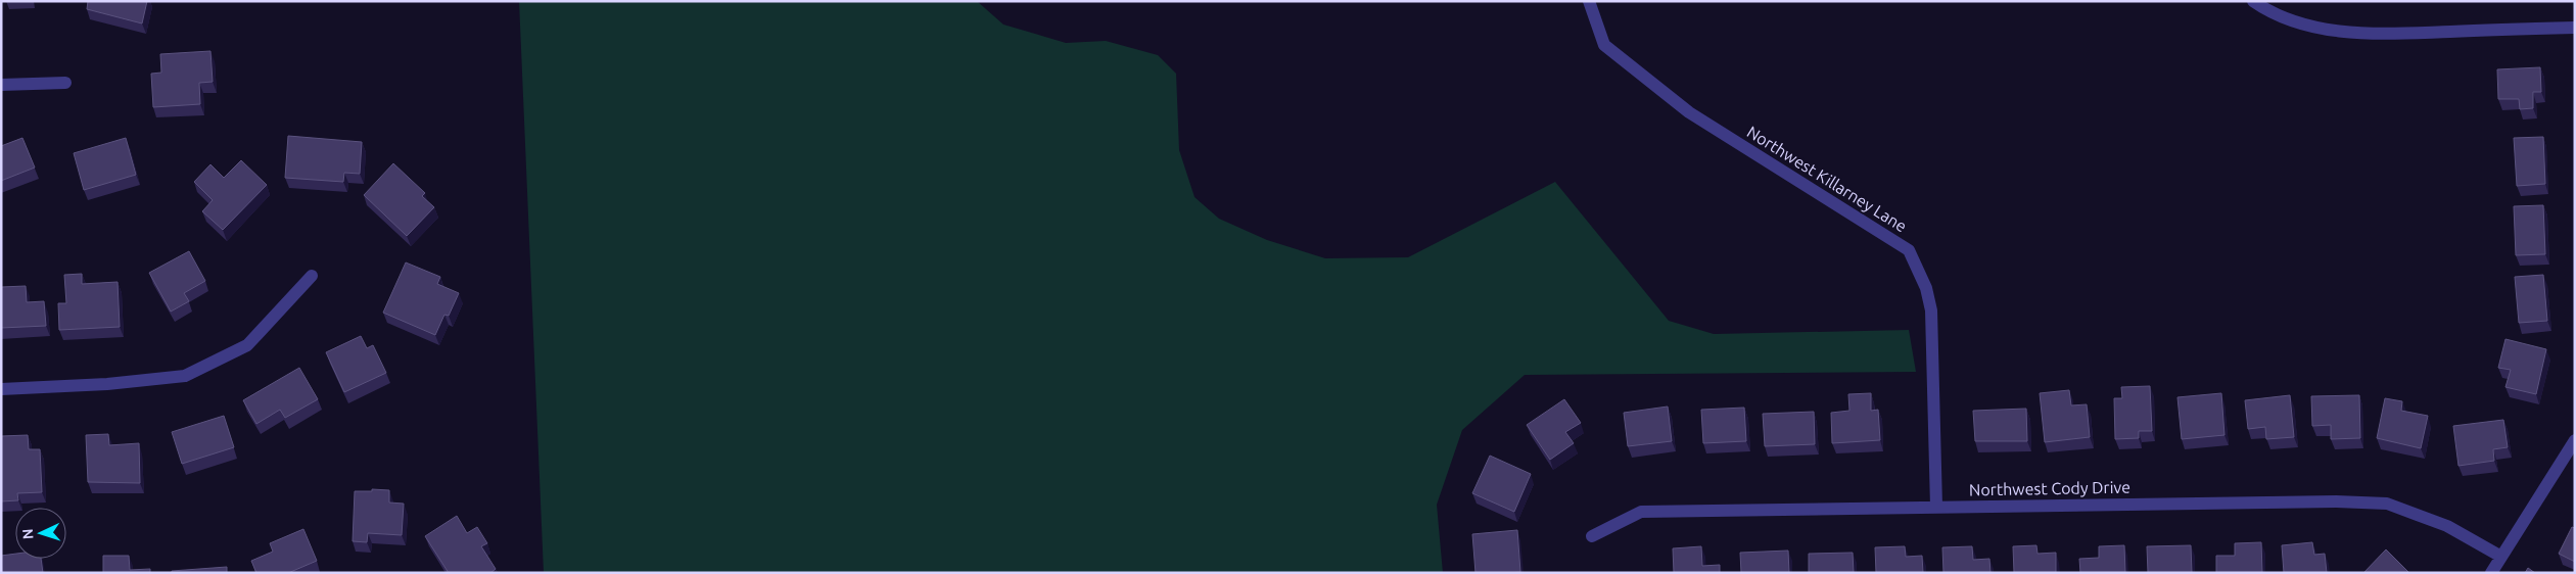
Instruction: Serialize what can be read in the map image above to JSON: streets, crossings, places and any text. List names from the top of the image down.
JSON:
{
  "streets": {
    "street": ["Northwest Killarney Lane", "Northwest Cody Drive"]
  },
  "crossings": [
    ["Northwest Killarney Lane", "Northwest Cody Drive"]
  ],
  "north": "left"
}
